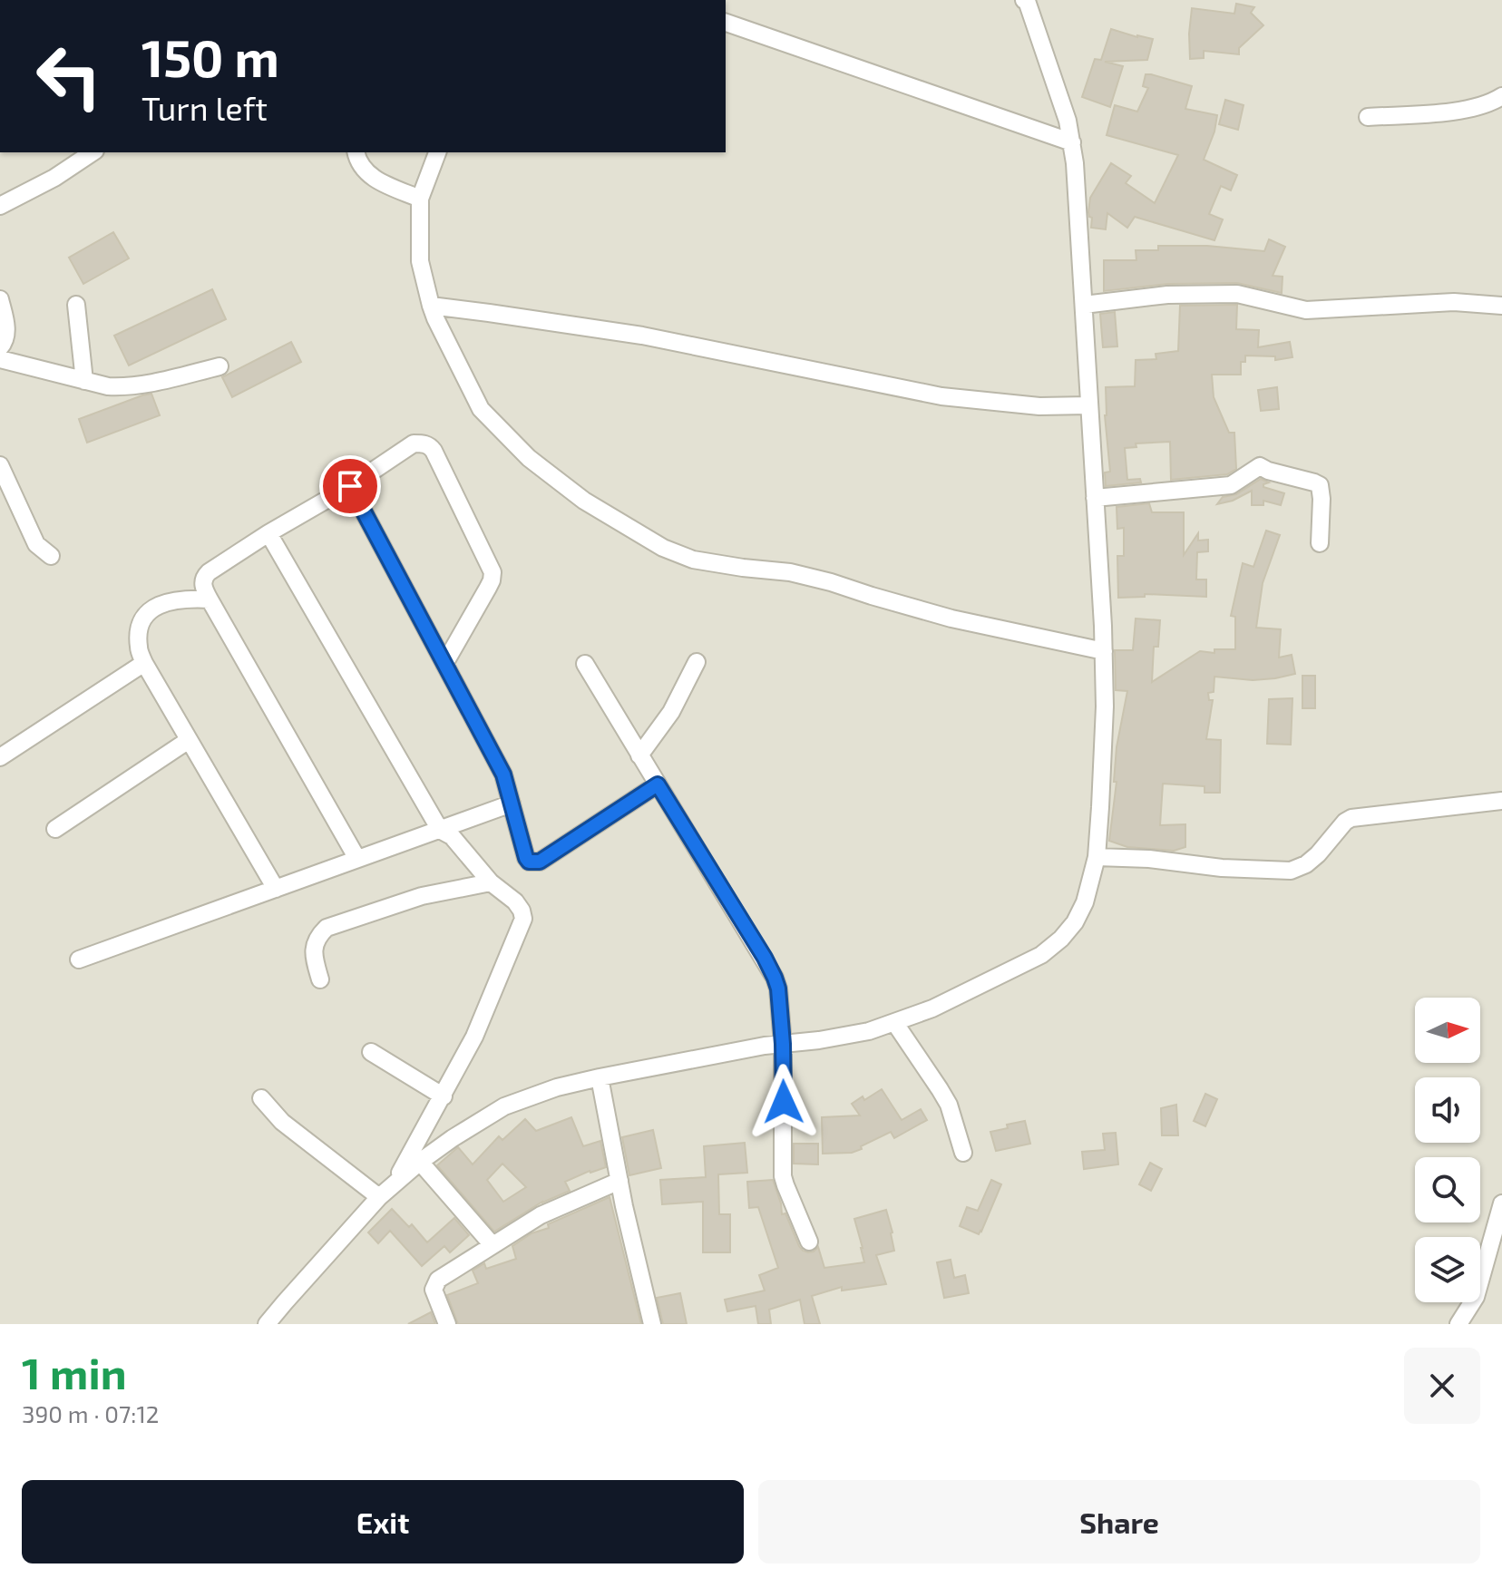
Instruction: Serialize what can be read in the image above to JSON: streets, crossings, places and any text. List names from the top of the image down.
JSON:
{
  "north": "right",
  "page": {
    "turn": ["150 m", "Turn left"],
    "heading": ["1 min", "390 m · 07:12"],
    "buttons": ["Exit", "Share"]
  }
}
